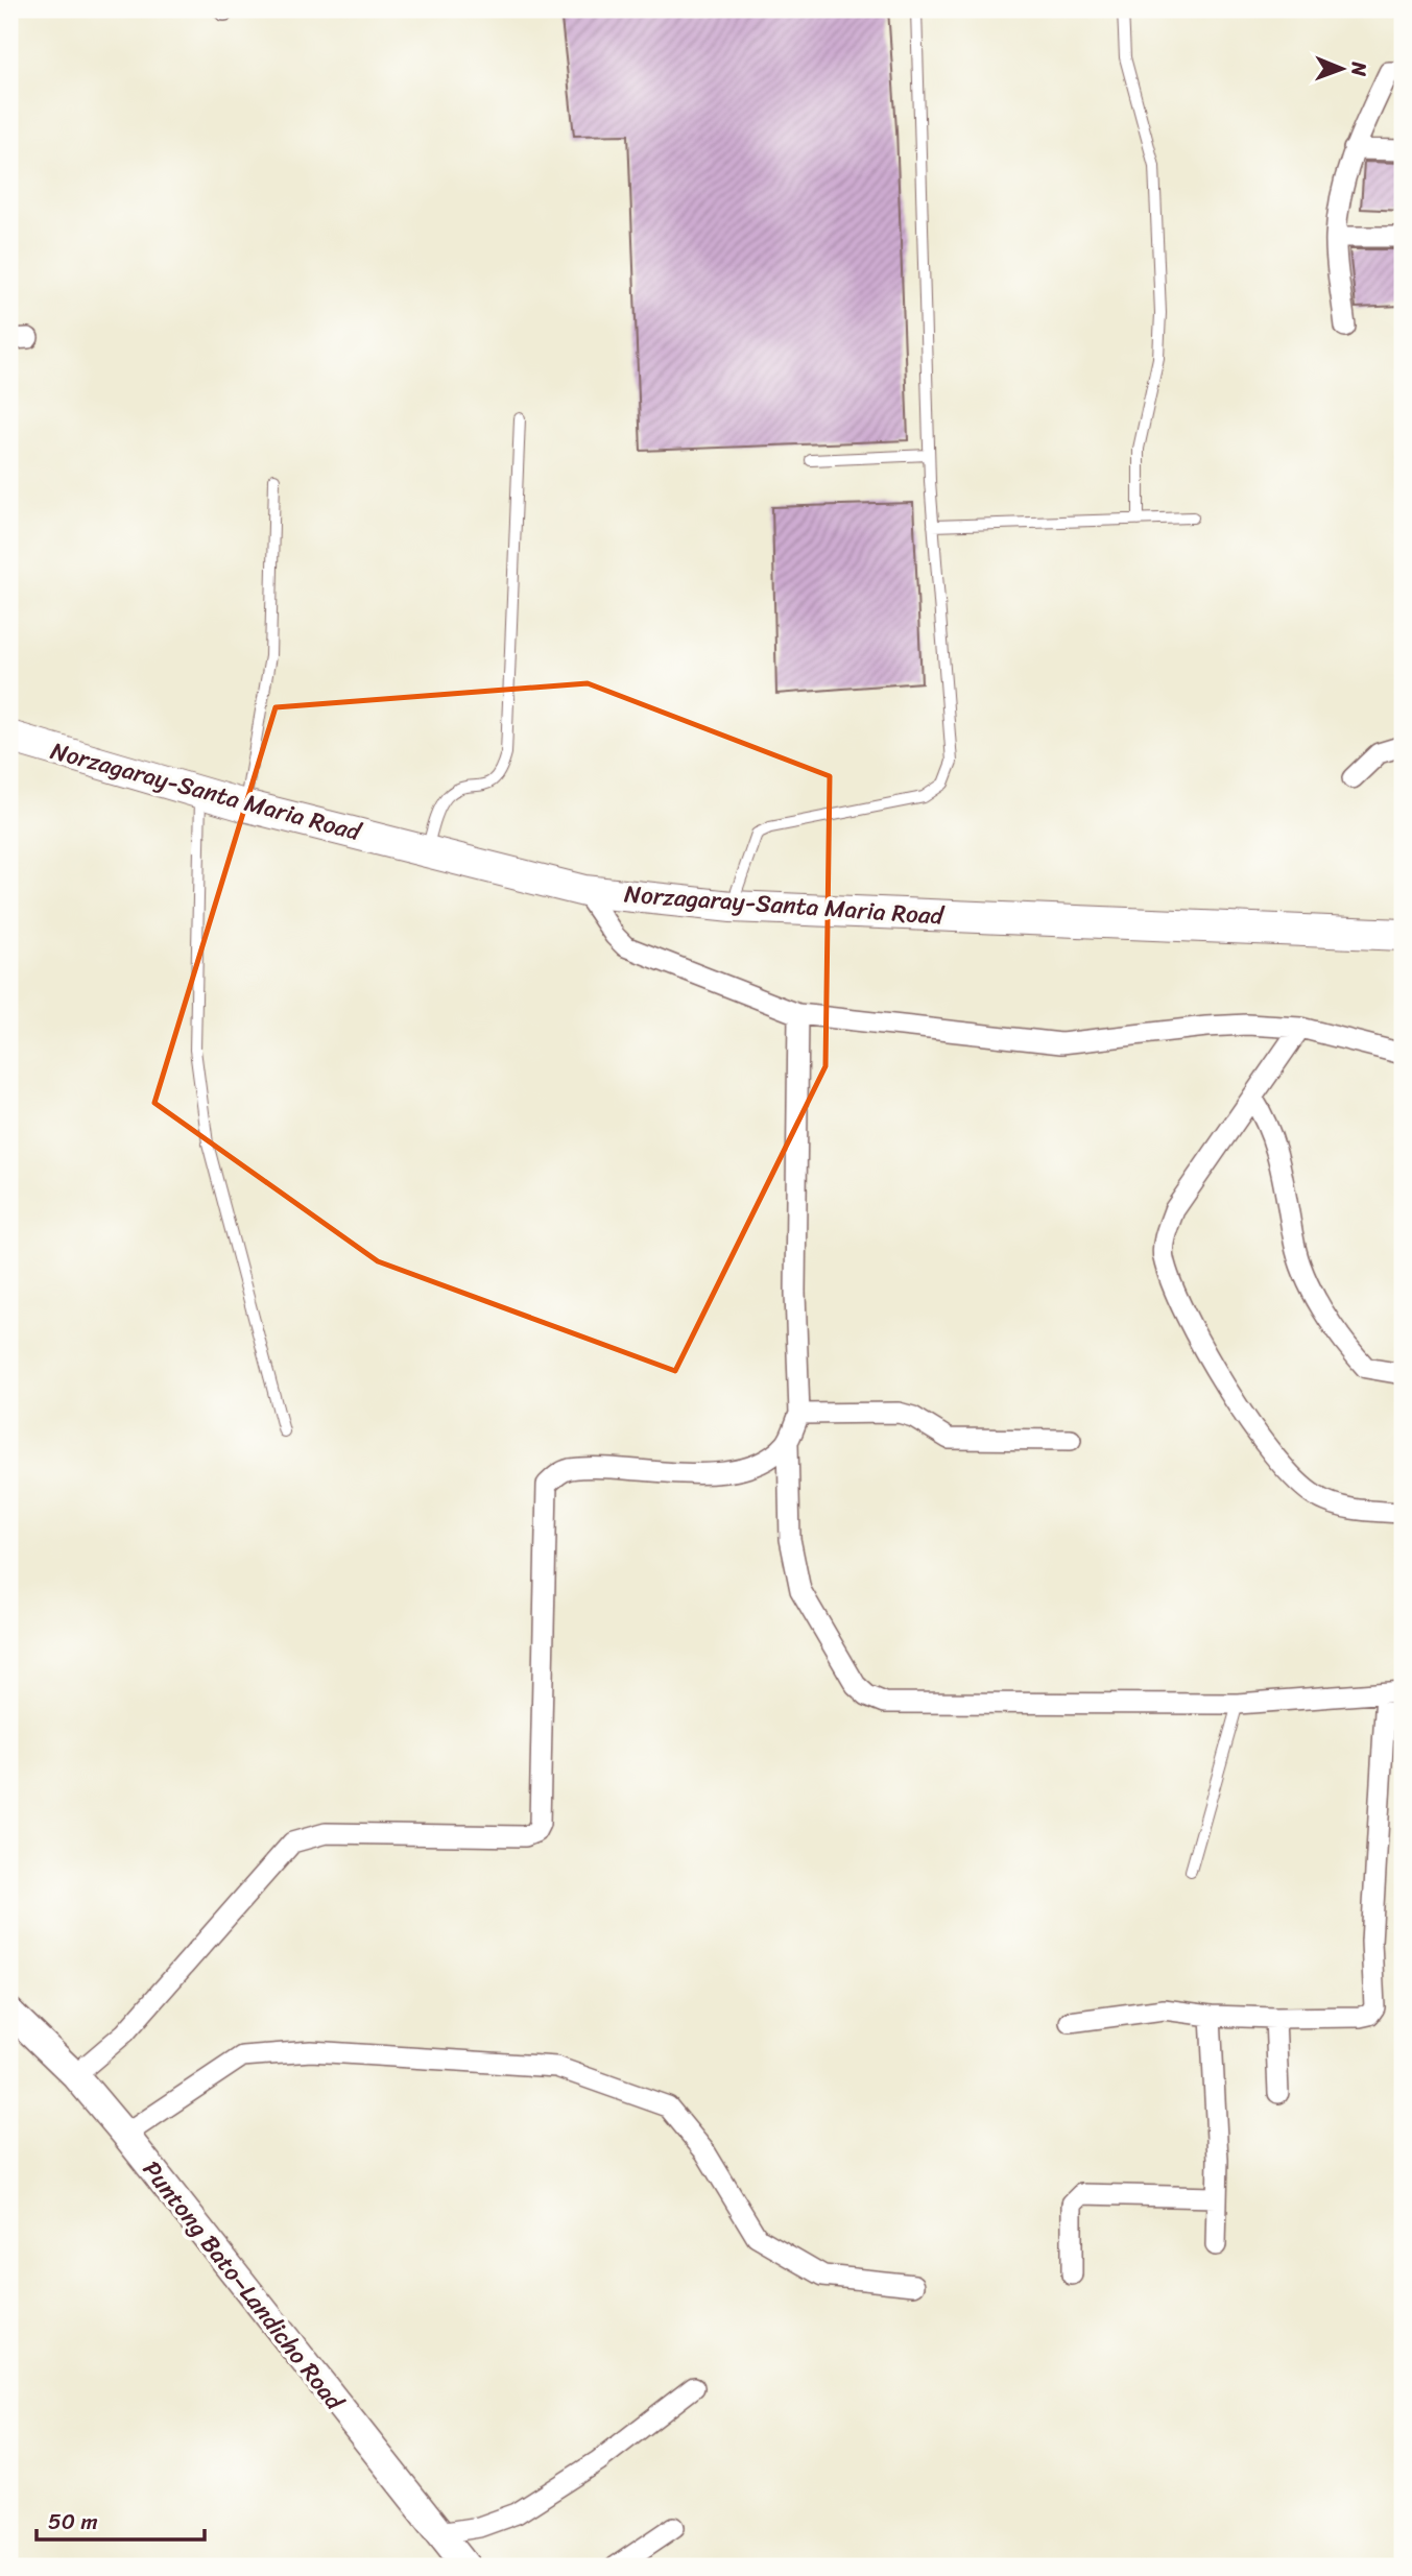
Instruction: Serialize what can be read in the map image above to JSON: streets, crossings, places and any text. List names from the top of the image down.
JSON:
{
  "streets": {
    "main road": ["Norzagaray-Santa Maria Road", "Puntong Bato–Landicho Road"]
  },
  "scale_bar": "50 m",
  "north": "right"
}
